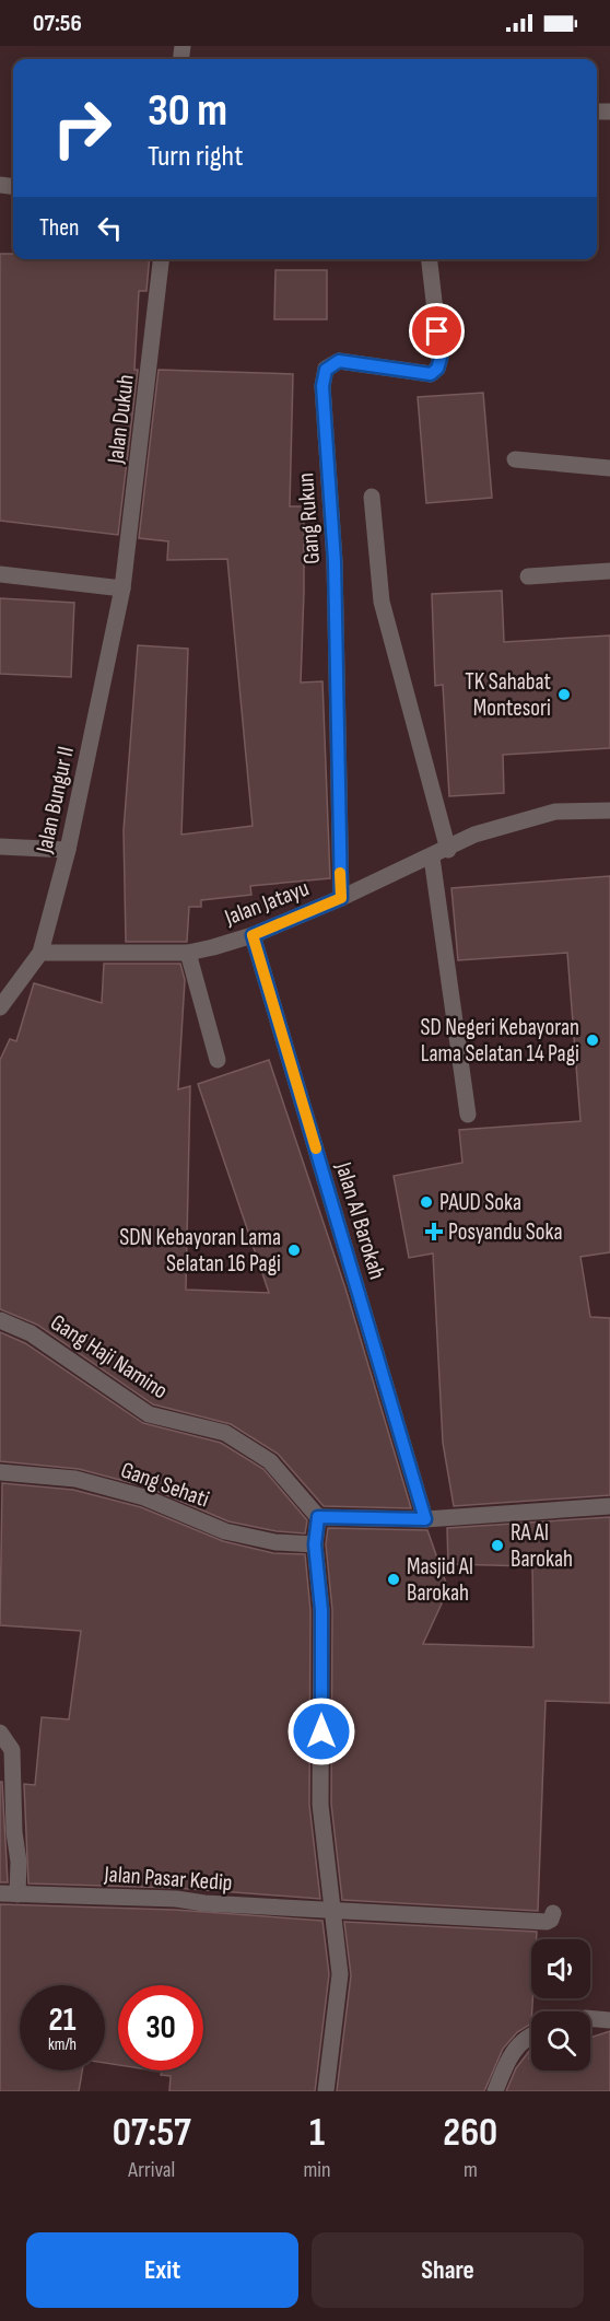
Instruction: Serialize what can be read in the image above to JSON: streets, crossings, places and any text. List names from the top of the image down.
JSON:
{
  "streets": {
    "street": [
      "Jalan Dukuh",
      "Gang Rukun",
      "Jalan Bungur II",
      "Jalan Jatayu",
      "Jalan Al Barokah",
      "Gang Haji Namino",
      "Gang Sehati",
      "Jalan Pasar Kedip"
    ]
  },
  "crossings": [
    ["Jalan Dukuh", "Jalan Bungur II"],
    ["Gang Rukun", "Jalan Jatayu"],
    ["Jalan Bungur II", "Jalan Jatayu"],
    ["Jalan Jatayu", "Jalan Al Barokah"]
  ],
  "places": {
    "other": [
      "TK Sahabat Montesori",
      "SD Negeri Kebayoran Lama Selatan 14 Pagi",
      "PAUD Soka",
      "SDN Kebayoran Lama Selatan 16 Pagi",
      "RA Al Barokah",
      "Masjid Al Barokah"
    ],
    "health": ["Posyandu Soka"]
  },
  "page": {
    "status": "07:56",
    "turn": ["30 m", "Turn right"],
    "then": "Then",
    "speed": "21 km/h",
    "limit": "30",
    "eta": [
      "07:57",
      "Arrival",
      "1",
      "min",
      "260",
      "m"
    ],
    "buttons": ["Exit", "Share"]
  }
}
